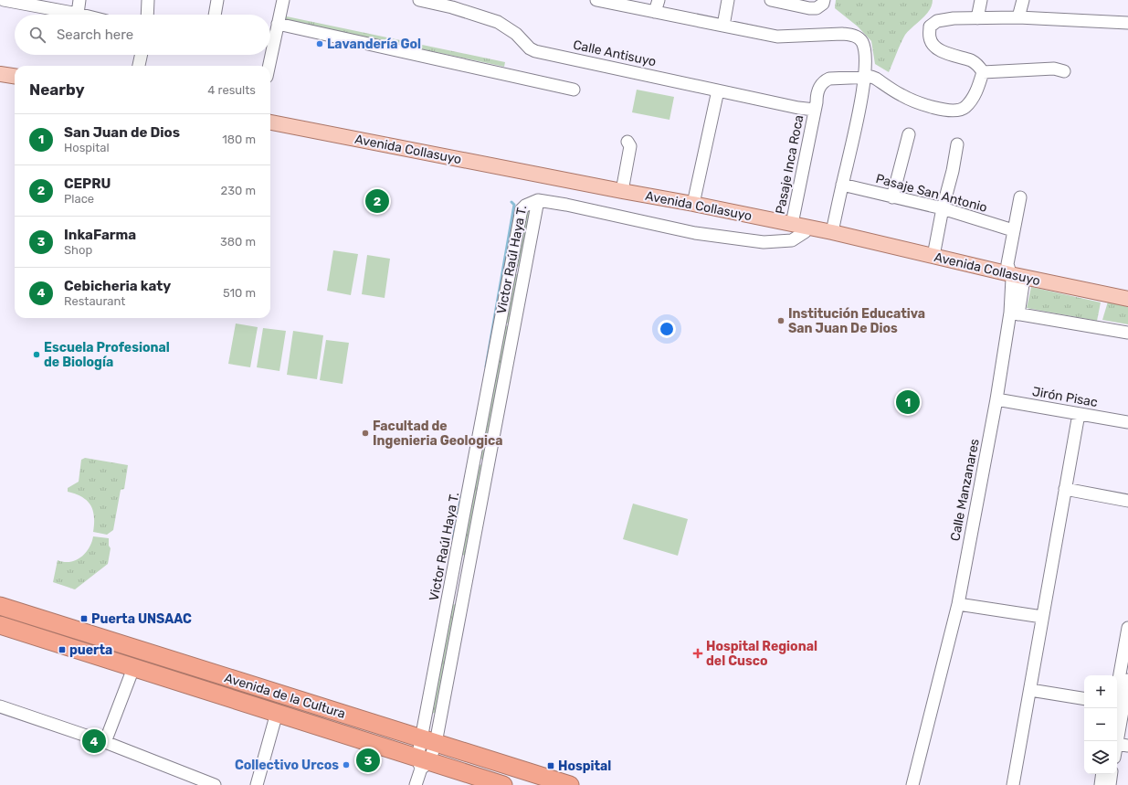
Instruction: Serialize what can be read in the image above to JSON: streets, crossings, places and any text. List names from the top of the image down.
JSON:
{
  "streets": {
    "highway": ["Avenida de la Cultura"],
    "main road": ["Avenida Collasuyo"],
    "street": [
      "Calle Antisuyo",
      "Pasaje Inca Roca",
      "Pasaje San Antonio",
      "Victor Raúl Haya T.",
      "Jirón Pisac",
      "Calle Manzanares"
    ]
  },
  "crossings": [
    ["Calle Antisuyo", "Pasaje Inca Roca"],
    ["Avenida Collasuyo", "Pasaje Inca Roca"],
    ["Avenida Collasuyo", "Calle Manzanares"],
    ["Pasaje San Antonio", "Calle Manzanares"],
    ["Victor Raúl Haya T.", "Avenida de la Cultura"],
    ["Jirón Pisac", "Calle Manzanares"]
  ],
  "places": {
    "other": [
      "Lavandería Gol",
      "Institución Educativa San Juan De Dios",
      "Escuela Profesional de Biología",
      "Facultad de Ingenieria Geologica",
      "Collectivo Urcos"
    ],
    "transit": ["Puerta UNSAAC", "puerta", "Hospital"],
    "health": ["Hospital Regional del Cusco"]
  },
  "page": {
    "search": "Search here",
    "heading": ["Nearby", "4 results"],
    "list": [
      {
        "mark": "1",
        "name": "San Juan de Dios",
        "note": "Hospital",
        "value": "180 m"
      },
      {
        "mark": "2",
        "name": "CEPRU",
        "note": "Place",
        "value": "230 m"
      },
      {
        "mark": "3",
        "name": "InkaFarma",
        "note": "Shop",
        "value": "380 m"
      },
      {
        "mark": "4",
        "name": "Cebicheria katy",
        "note": "Restaurant",
        "value": "510 m"
      }
    ],
    "pins": [
      "2",
      "1",
      "4",
      "3"
    ],
    "map_buttons": ["+", "−"]
  }
}
